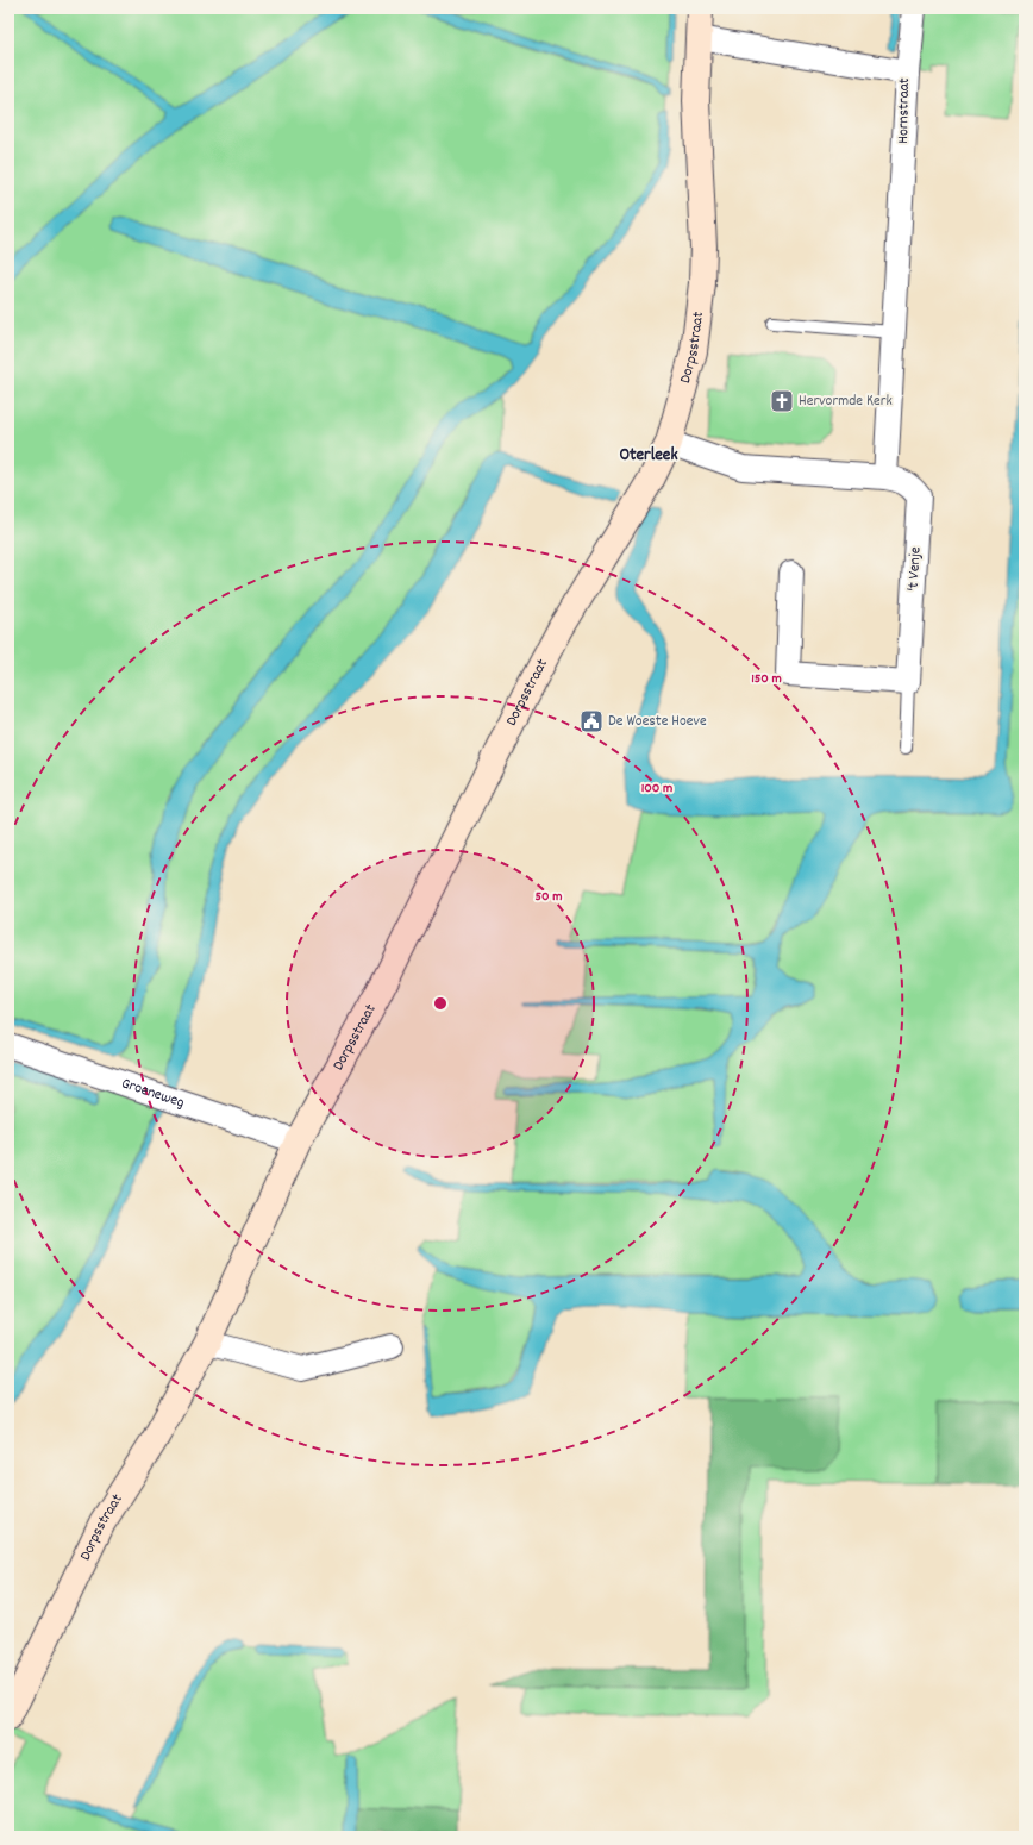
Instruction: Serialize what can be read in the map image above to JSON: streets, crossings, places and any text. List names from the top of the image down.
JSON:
{
  "streets": {
    "street": [
      "Hornstraat",
      "Dorpsstraat",
      "'t Venje",
      "Groeneweg"
    ]
  },
  "crossings": [
    ["Hornstraat", "Dorpsstraat"],
    ["Hornstraat", "'t Venje"],
    ["Dorpsstraat", "'t Venje"],
    ["Dorpsstraat", "Groeneweg"]
  ],
  "districts": ["Oterleek"],
  "places": {
    "church": ["Hervormde Kerk"],
    "public building": ["De Woeste Hoeve"]
  },
  "rings": ["150 m", "100 m", "50 m"]
}
